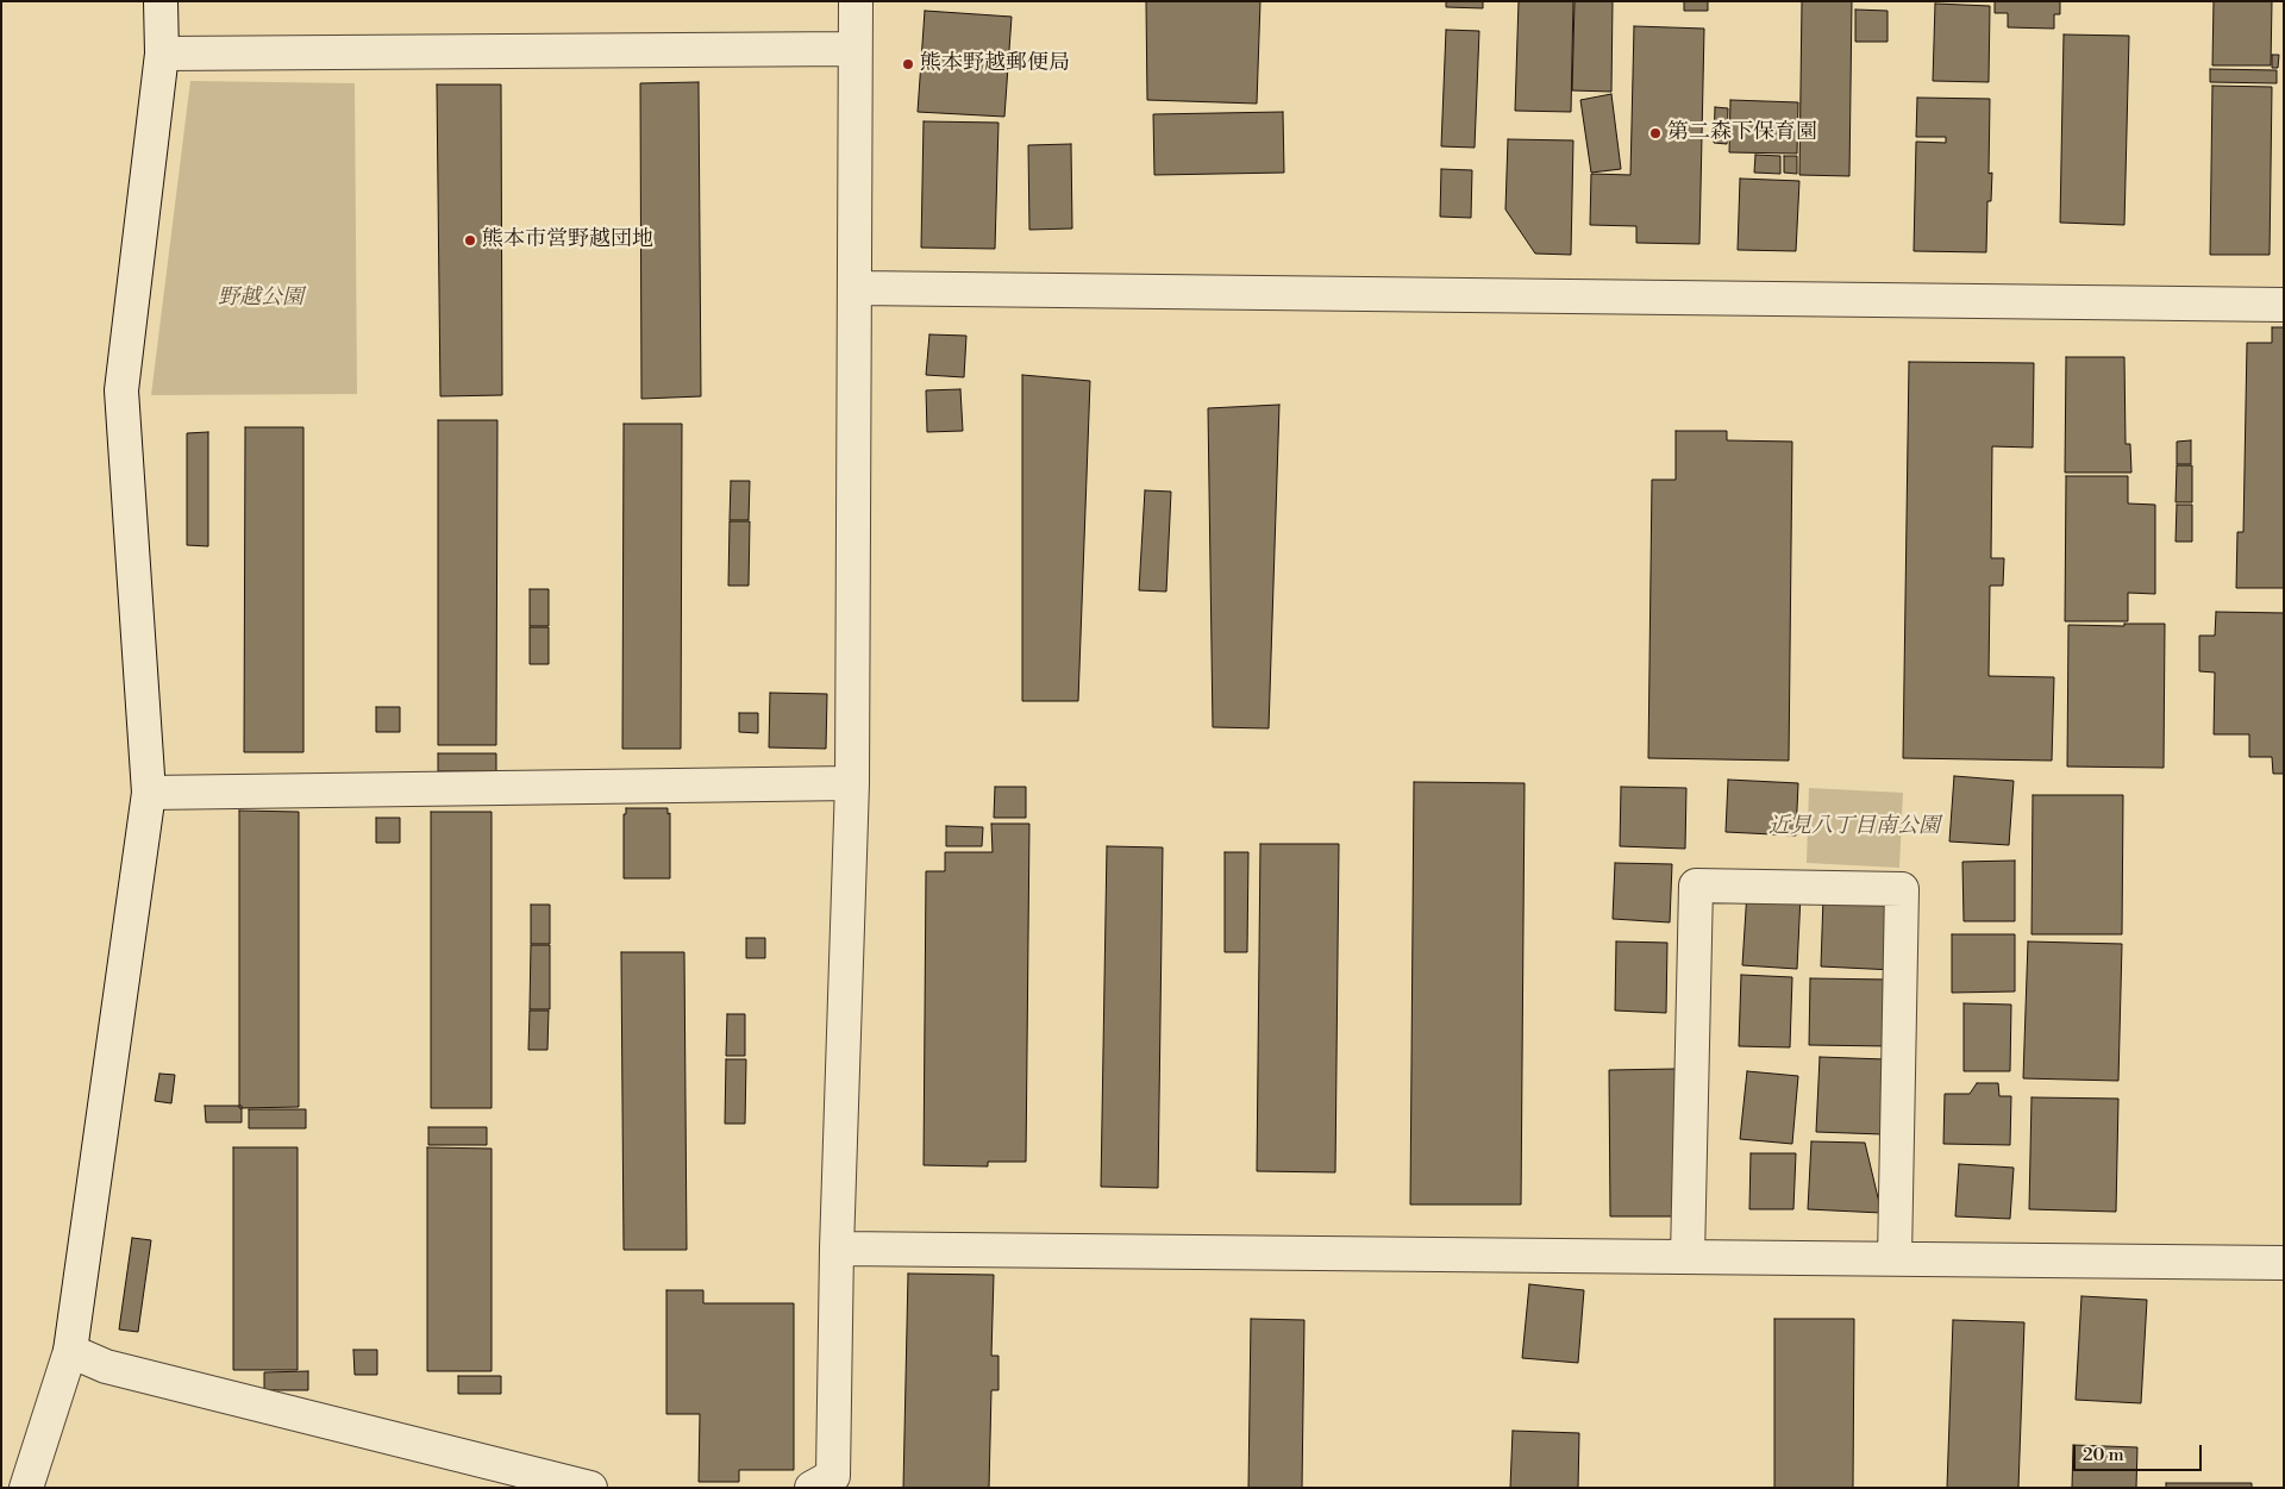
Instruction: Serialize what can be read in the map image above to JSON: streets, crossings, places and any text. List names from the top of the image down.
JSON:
{
  "parks": ["野越公園", "近見八丁目南公園"],
  "places": ["熊本野越郵便局", "第二森下保育園", "熊本市営野越団地"],
  "scale_bar": "20 m"
}
